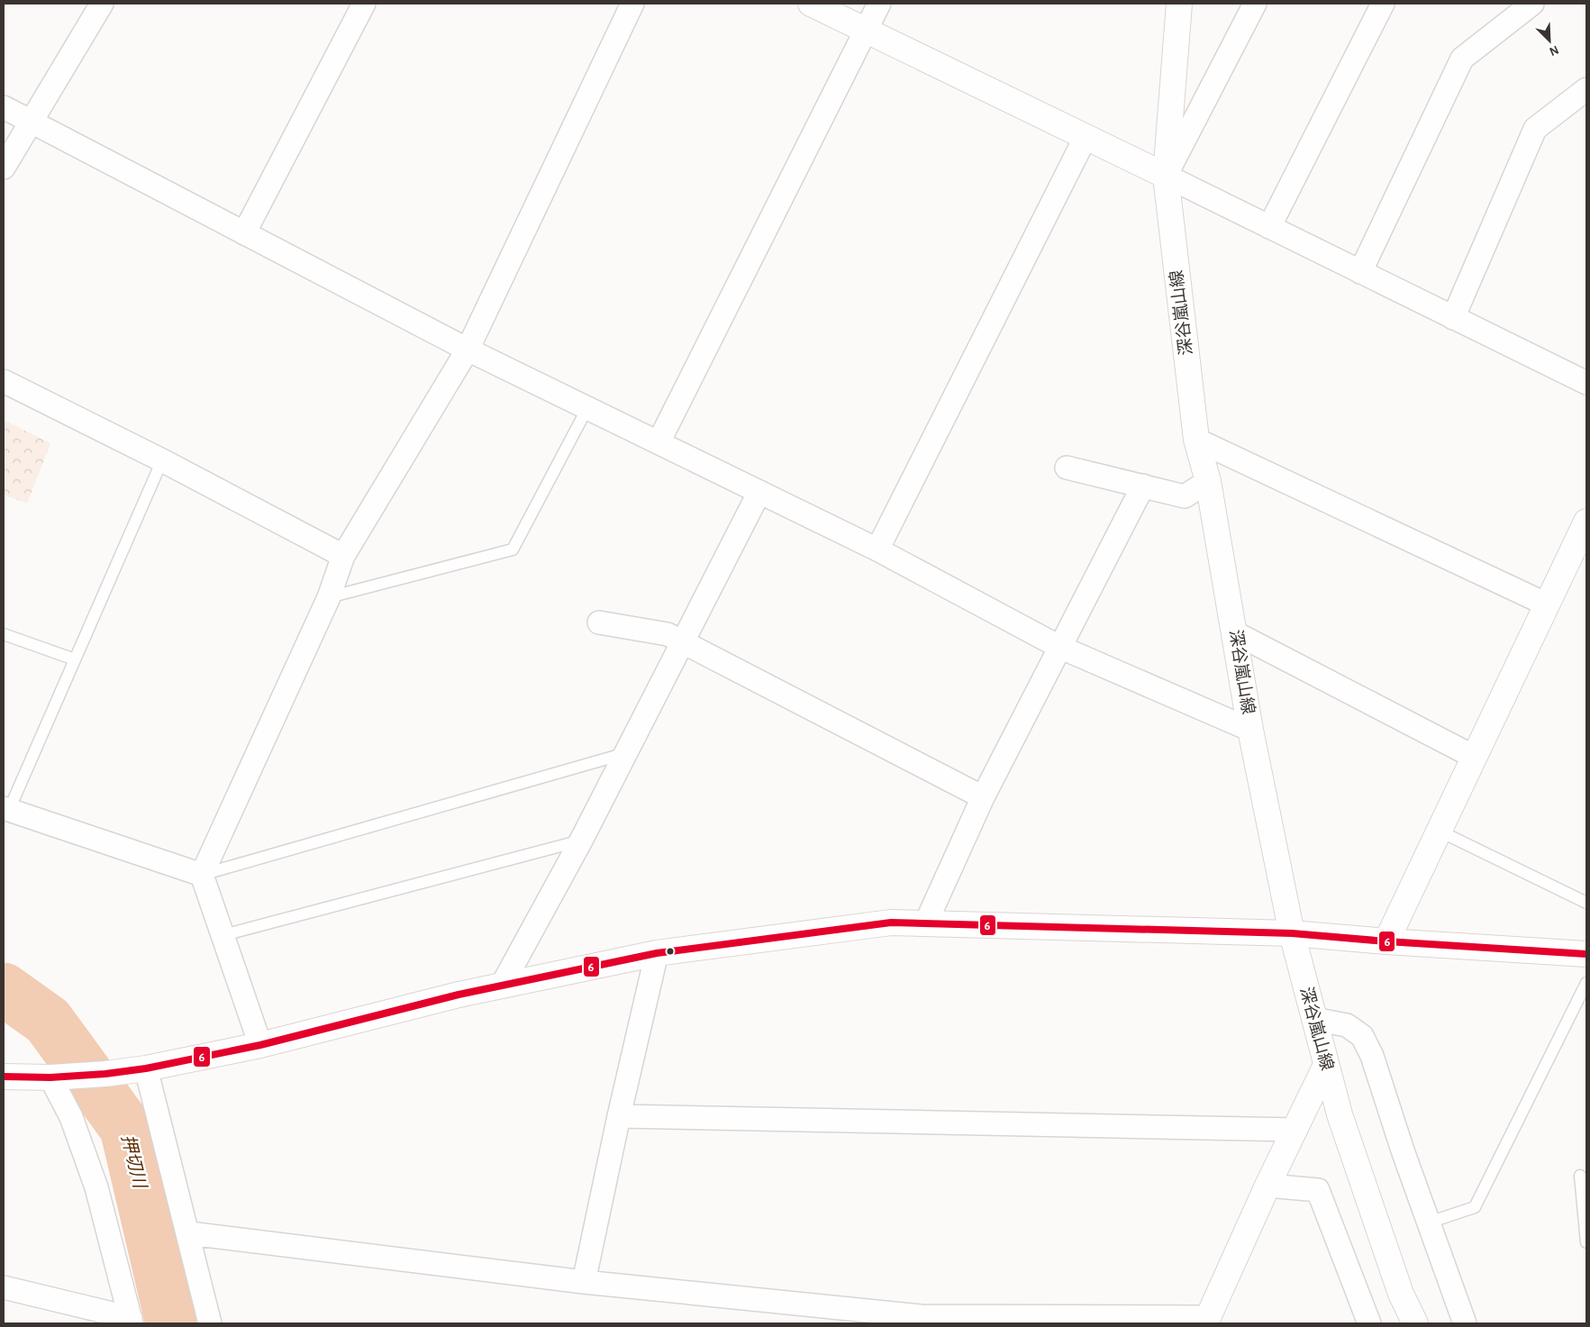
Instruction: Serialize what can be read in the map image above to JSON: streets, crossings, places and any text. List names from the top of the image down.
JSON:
{
  "streets": {
    "street": ["深谷嵐山線"]
  },
  "water": ["押切川"],
  "lines": ["transit line 6"],
  "north": "bottom right"
}
